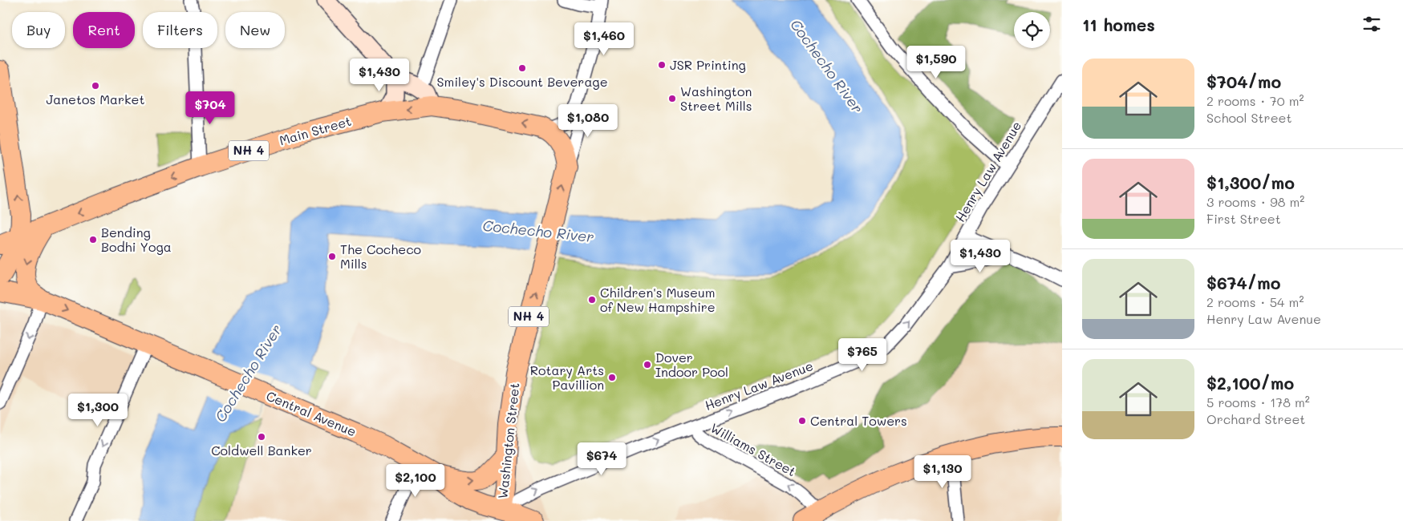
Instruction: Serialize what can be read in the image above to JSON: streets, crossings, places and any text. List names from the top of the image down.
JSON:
{
  "streets": {
    "main road": [
      "Main Street",
      "NH 4",
      "Central Avenue",
      "Washington Street"
    ],
    "street": ["Henry Law Avenue", "Williams Street"]
  },
  "crossings": [
    ["Main Street", "NH 4"],
    ["NH 4", "Washington Street"],
    ["Henry Law Avenue", "Central Avenue"],
    ["Henry Law Avenue", "Washington Street"],
    ["Henry Law Avenue", "Williams Street"],
    ["Central Avenue", "Washington Street"]
  ],
  "one_way": [
    "Main Street",
    "Henry Law Avenue",
    "Washington Street",
    "Williams Street"
  ],
  "water": ["Cochecho River"],
  "places": [
    "JSR Printing",
    "Smiley's Discount Beverage",
    "Janetos Market",
    "Washington Street Mills",
    "Bending Bodhi Yoga",
    "The Cocheco Mills",
    "Children's Museum of New Hampshire",
    "Dover Indoor Pool",
    "Rotary Arts Pavillion",
    "Central Towers",
    "Coldwell Banker"
  ],
  "page": {
    "heading": "11 homes",
    "chip": [
      "Buy",
      "Rent",
      "Filters",
      "New"
    ],
    "price": [
      "$1,460",
      "$1,590",
      "$1,430",
      "$704",
      "$1,080",
      "$1,430",
      "$765",
      "$1,300",
      "$674",
      "$1,130",
      "$2,100"
    ],
    "list": [
      {
        "name": "$704/mo",
        "note": "2 rooms · 70 m² · School Street"
      },
      {
        "name": "$1,300/mo",
        "note": "3 rooms · 98 m² · First Street"
      },
      {
        "name": "$674/mo",
        "note": "2 rooms · 54 m² · Henry Law Avenue"
      },
      {
        "name": "$2,100/mo",
        "note": "5 rooms · 178 m² · Orchard Street"
      }
    ]
  }
}
